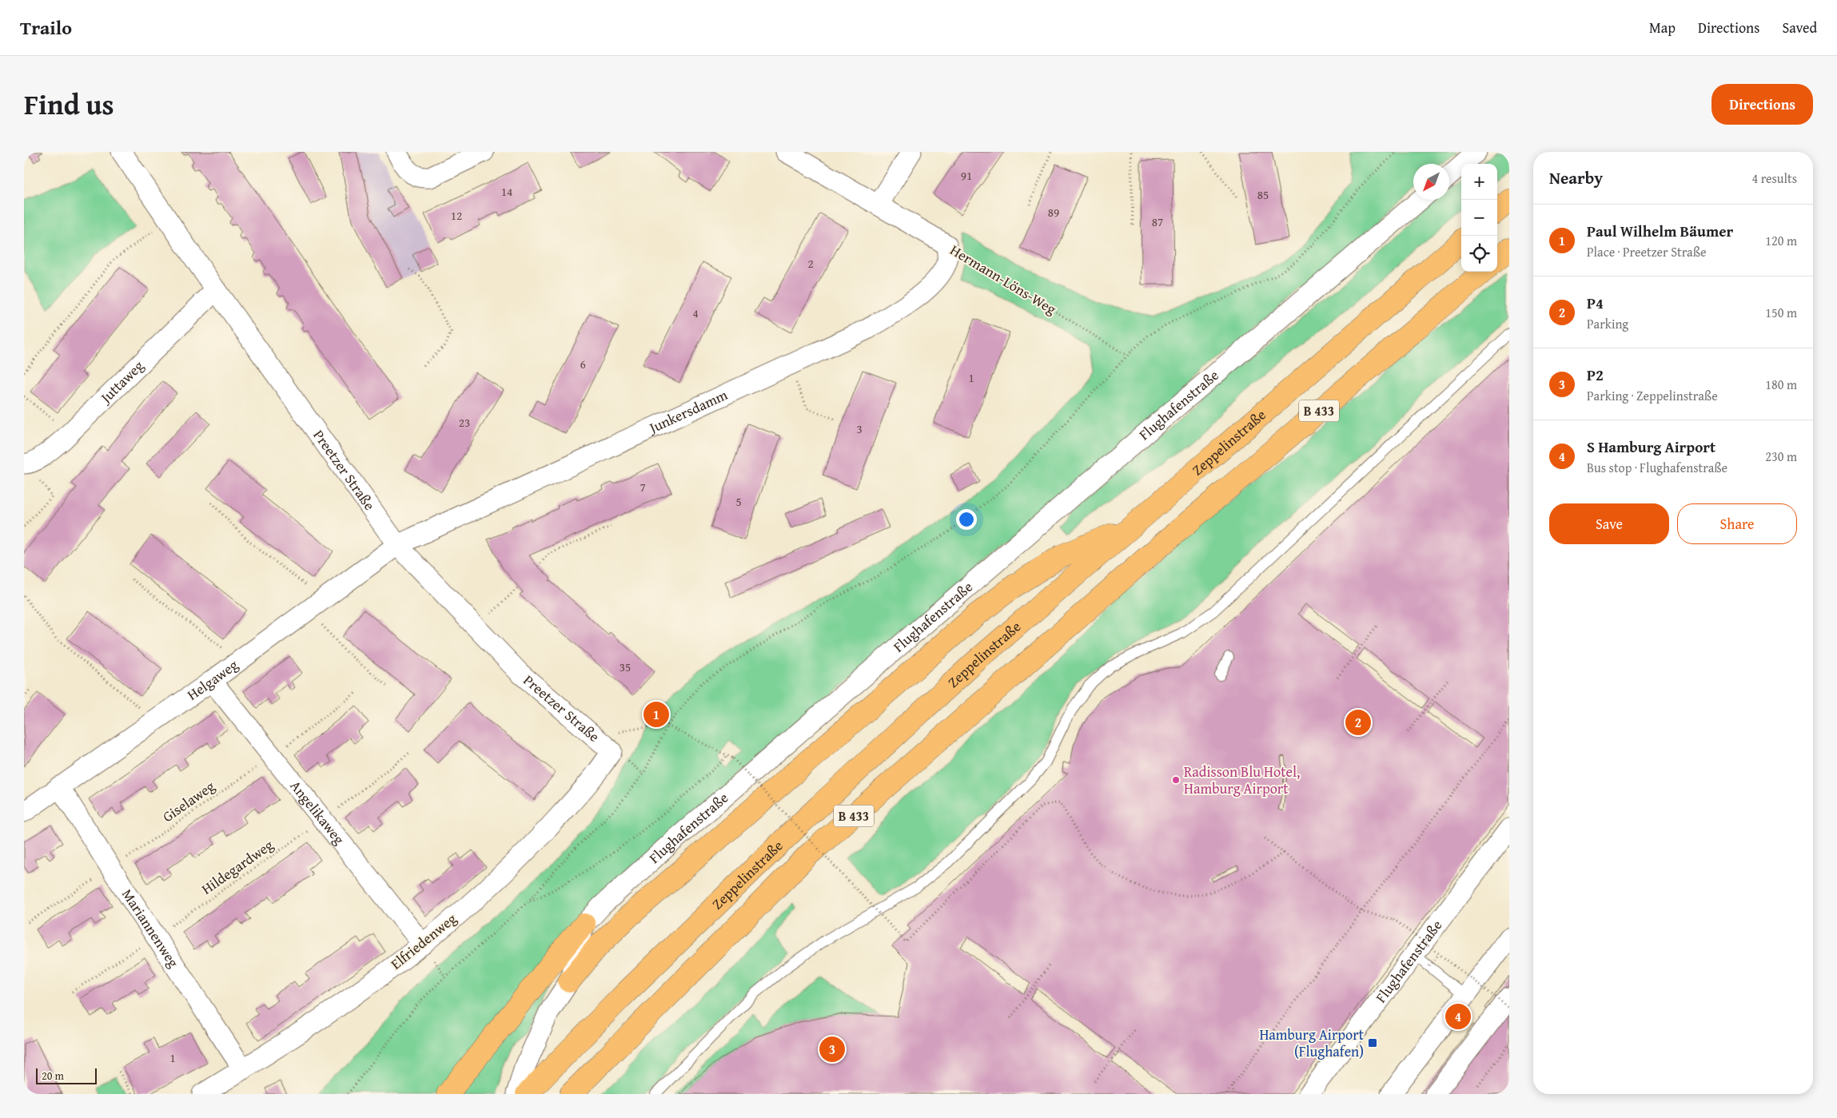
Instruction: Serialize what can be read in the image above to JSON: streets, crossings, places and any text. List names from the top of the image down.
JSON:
{
  "streets": {
    "highway": ["B 433", "Zeppelinstraße"],
    "street": [
      "Hermann-Löns-Weg",
      "Juttaweg",
      "Flughafenstraße",
      "Junkersdamm",
      "Preetzer Straße",
      "Helgaweg",
      "Angelikaweg",
      "Mariannenweg",
      "Elfriedenweg"
    ],
    "path": ["Giselaweg", "Hildegardweg"]
  },
  "crossings": [
    ["Hermann-Löns-Weg", "Junkersdamm"],
    ["Juttaweg", "Preetzer Straße"],
    ["Junkersdamm", "Preetzer Straße"],
    ["Junkersdamm", "Helgaweg"],
    ["Preetzer Straße", "Helgaweg"],
    ["Preetzer Straße", "Elfriedenweg"],
    ["Helgaweg", "Angelikaweg"],
    ["Helgaweg", "Mariannenweg"],
    ["Giselaweg", "Angelikaweg"],
    ["Giselaweg", "Mariannenweg"],
    ["Angelikaweg", "Hildegardweg"],
    ["Angelikaweg", "Elfriedenweg"],
    ["Hildegardweg", "Mariannenweg"],
    ["Mariannenweg", "Elfriedenweg"]
  ],
  "places": {
    "other": ["Radisson Blu Hotel, Hamburg Airport"],
    "transit": ["Hamburg Airport (Flughafen)"]
  },
  "house_numbers": [
    "91",
    "14",
    "85",
    "89",
    "12",
    "87",
    "2",
    "4",
    "6",
    "1",
    "23",
    "3",
    "7",
    "5",
    "35",
    "1"
  ],
  "scale_bar": "20 m",
  "north": "bottom left",
  "page": {
    "header": "Trailo",
    "nav": ["Map", "Directions", "Saved"],
    "title": "Find us",
    "buttons": [
      "Directions",
      ["Save", "Share"]
    ],
    "heading": ["Nearby", "4 results"],
    "map_buttons": ["+", "−"],
    "list": [
      {
        "mark": "1",
        "name": "Paul Wilhelm Bäumer",
        "note": "Place · Preetzer Straße",
        "value": "120 m"
      },
      {
        "mark": "2",
        "name": "P4",
        "note": "Parking",
        "value": "150 m"
      },
      {
        "mark": "3",
        "name": "P2",
        "note": "Parking · Zeppelinstraße",
        "value": "180 m"
      },
      {
        "mark": "4",
        "name": "S Hamburg Airport",
        "note": "Bus stop · Flughafenstraße",
        "value": "230 m"
      }
    ],
    "pins": [
      "1",
      "2",
      "4",
      "3"
    ],
    "scale": "20 m"
  }
}
